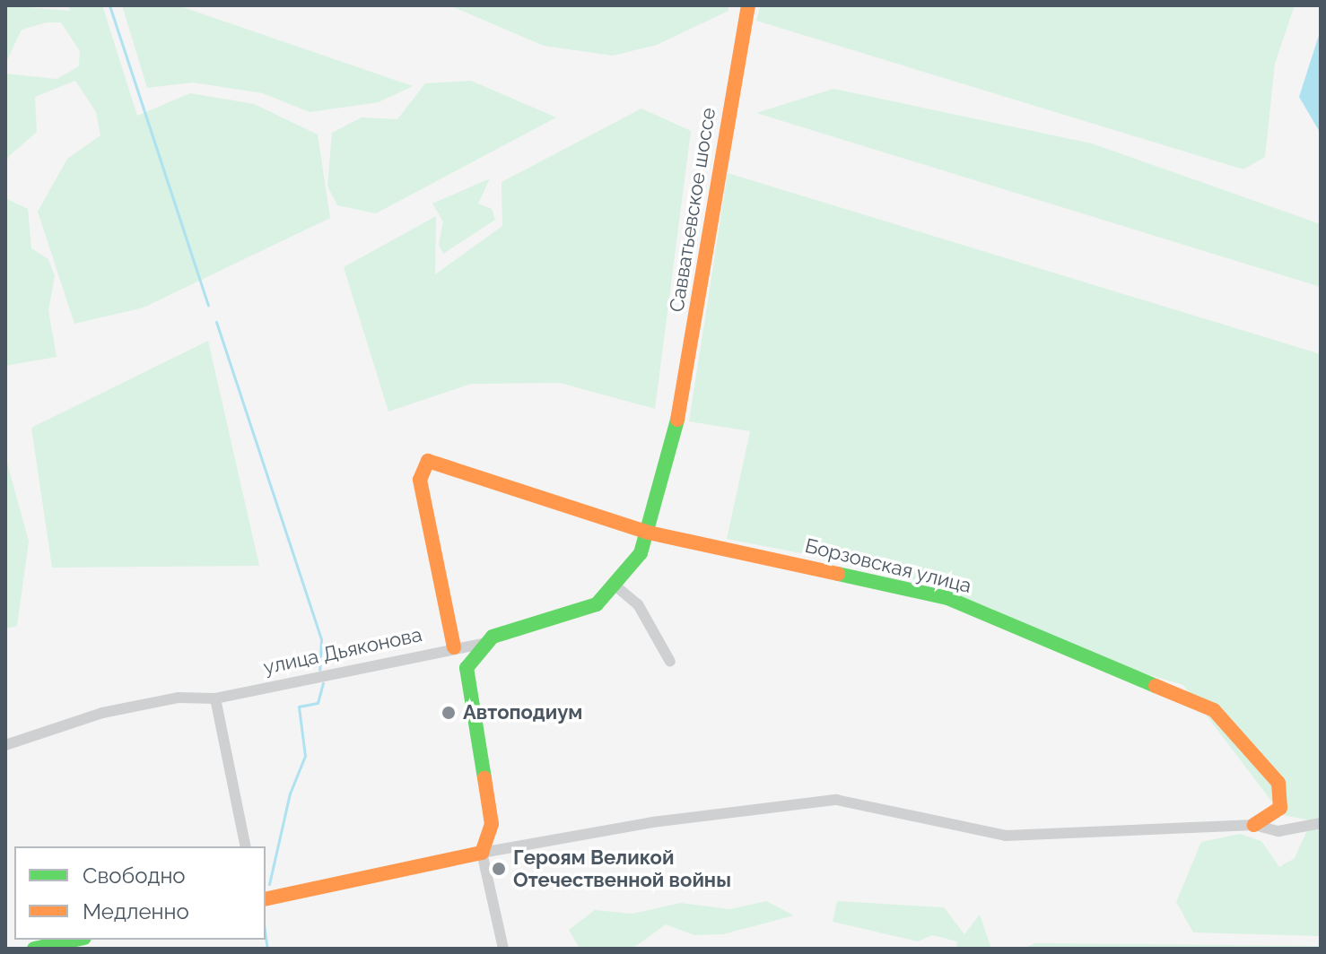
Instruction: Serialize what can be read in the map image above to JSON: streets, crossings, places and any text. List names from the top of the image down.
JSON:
{
  "streets": {
    "main road": ["Савватьевское шоссе", "Борзовская улица", "улица Дьяконова"]
  },
  "crossings": [
    ["Савватьевское шоссе", "Борзовская улица"],
    ["Савватьевское шоссе", "улица Дьяконова"],
    ["Борзовская улица", "улица Дьяконова"]
  ],
  "places": ["Автоподиум", "Героям Великой Отечественной войны"],
  "legend": ["Свободно", "Медленно"]
}
